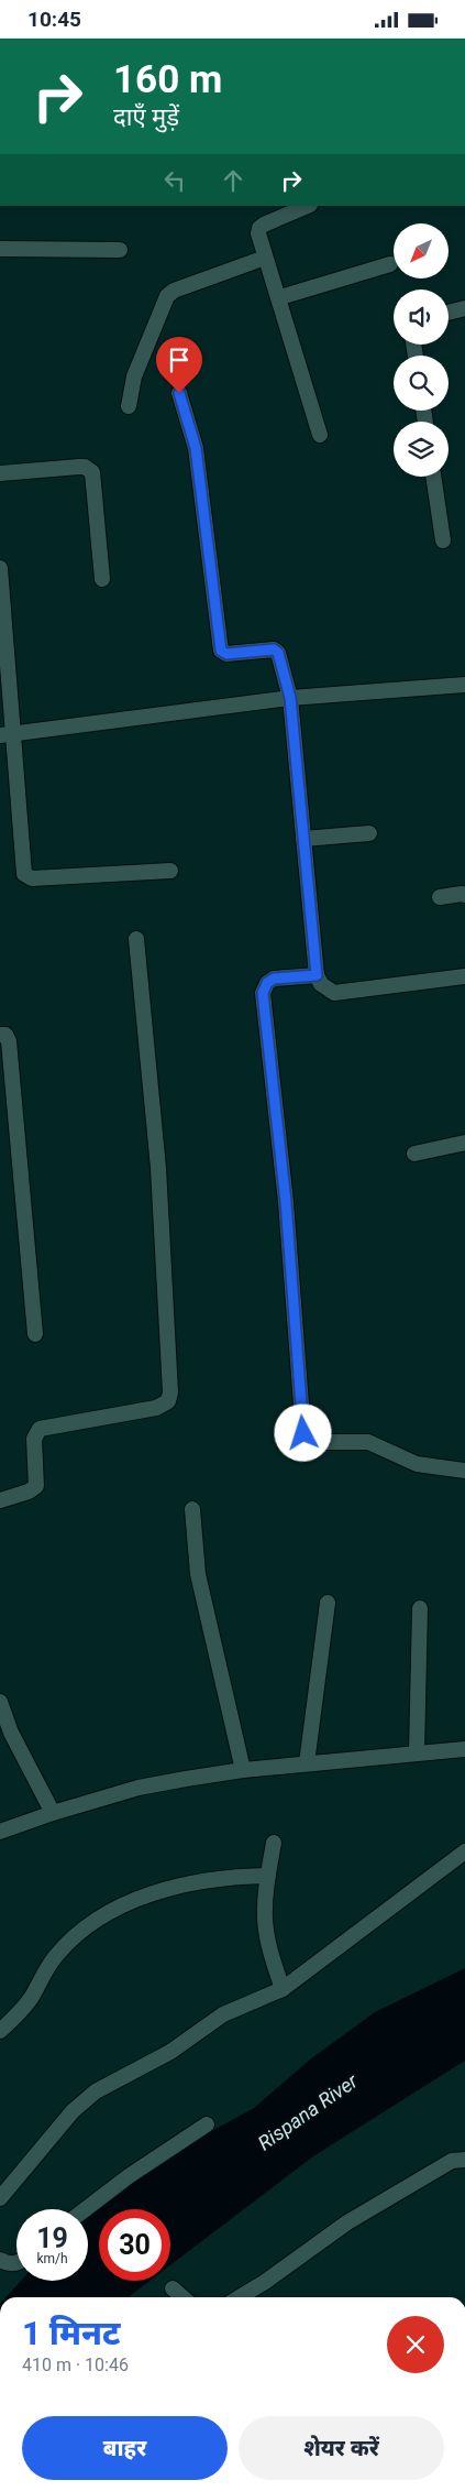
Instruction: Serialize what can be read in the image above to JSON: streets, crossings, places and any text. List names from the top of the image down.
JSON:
{
  "water": ["Rispana River"],
  "north": "bottom left",
  "page": {
    "status": "10:45",
    "turn": ["160 m", "दाएँ मुड़ें"],
    "speed": "19 km/h",
    "limit": "30",
    "heading": ["1 मिनट", "410 m · 10:46"],
    "buttons": ["बाहर", "शेयर करें"]
  }
}
